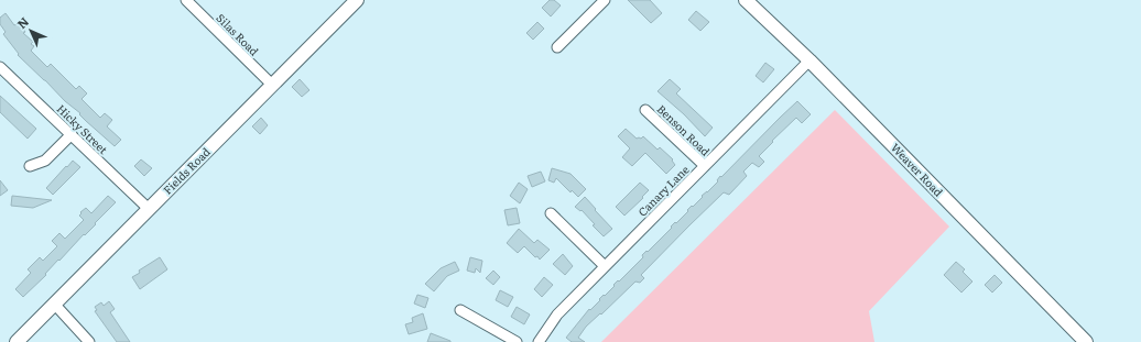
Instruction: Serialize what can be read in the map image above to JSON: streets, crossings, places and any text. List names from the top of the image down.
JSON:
{
  "streets": {
    "street": [
      "Silas Road",
      "Hicky Street",
      "Benson Road",
      "Weaver Road",
      "Fields Road",
      "Canary Lane"
    ]
  },
  "crossings": [
    ["Silas Road", "Fields Road"],
    ["Hicky Street", "Fields Road"],
    ["Benson Road", "Canary Lane"],
    ["Weaver Road", "Canary Lane"]
  ],
  "north": "top left"
}
